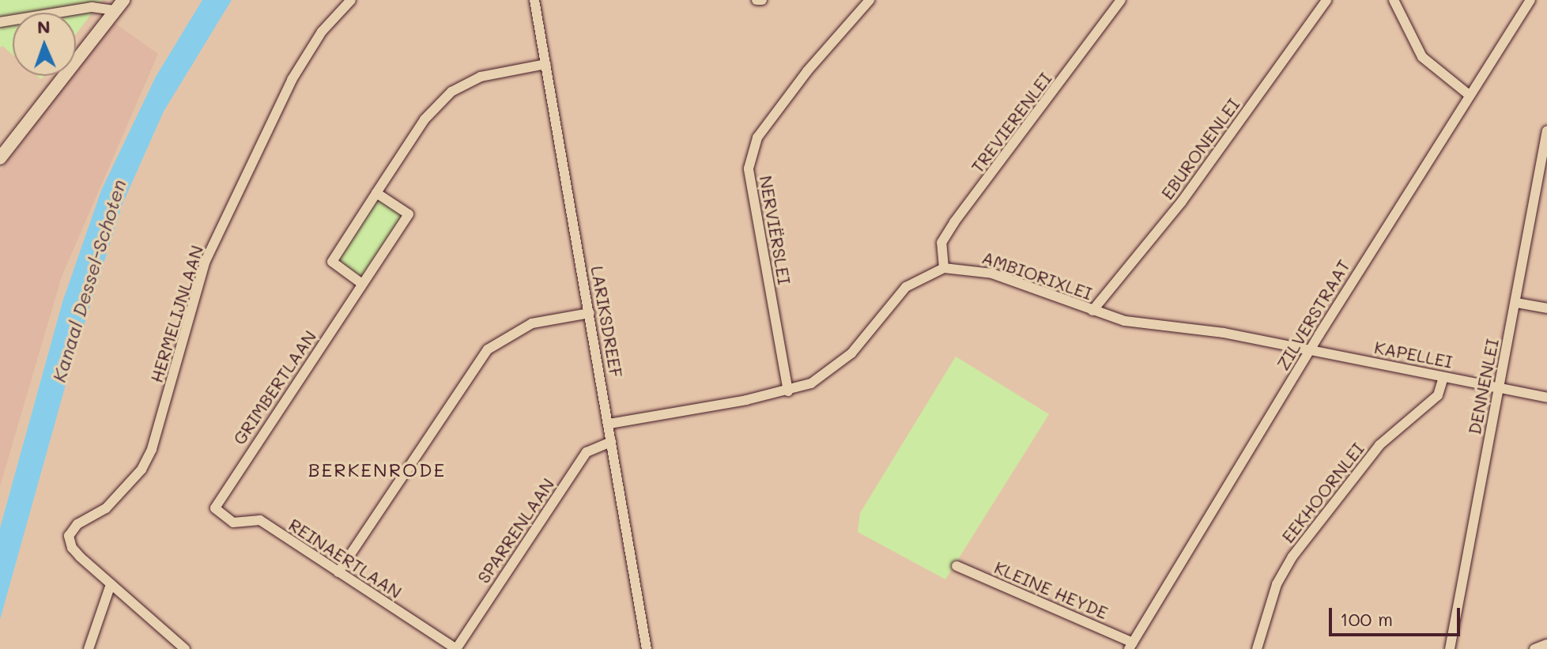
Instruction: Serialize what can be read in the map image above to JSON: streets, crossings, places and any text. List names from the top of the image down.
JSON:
{
  "streets": {
    "street": [
      "TREVIERENLEI",
      "EBURONENLEI",
      "NERVIËRSLEI",
      "AMBIORIXLEI",
      "HERMELIJNLAAN",
      "ZILVERSTRAAT",
      "LARIKSDREEF",
      "KAPELLEI",
      "DENNENLEI",
      "GRIMBERTLAAN",
      "EEKHOORNLEI",
      "SPARRENLAAN",
      "REINAERTLAAN",
      "KLEINE HEYDE"
    ]
  },
  "crossings": [
    ["TREVIERENLEI", "AMBIORIXLEI"],
    ["EBURONENLEI", "AMBIORIXLEI"],
    ["AMBIORIXLEI", "ZILVERSTRAAT"],
    ["AMBIORIXLEI", "KAPELLEI"],
    ["ZILVERSTRAAT", "KAPELLEI"],
    ["ZILVERSTRAAT", "KLEINE HEYDE"],
    ["LARIKSDREEF", "SPARRENLAAN"],
    ["KAPELLEI", "DENNENLEI"],
    ["KAPELLEI", "EEKHOORNLEI"],
    ["GRIMBERTLAAN", "REINAERTLAAN"],
    ["SPARRENLAAN", "REINAERTLAAN"]
  ],
  "districts": ["BERKENRODE"],
  "water": ["Kanaal Dessel-Schoten"],
  "scale_bar": "100 m",
  "north": "top"
}
